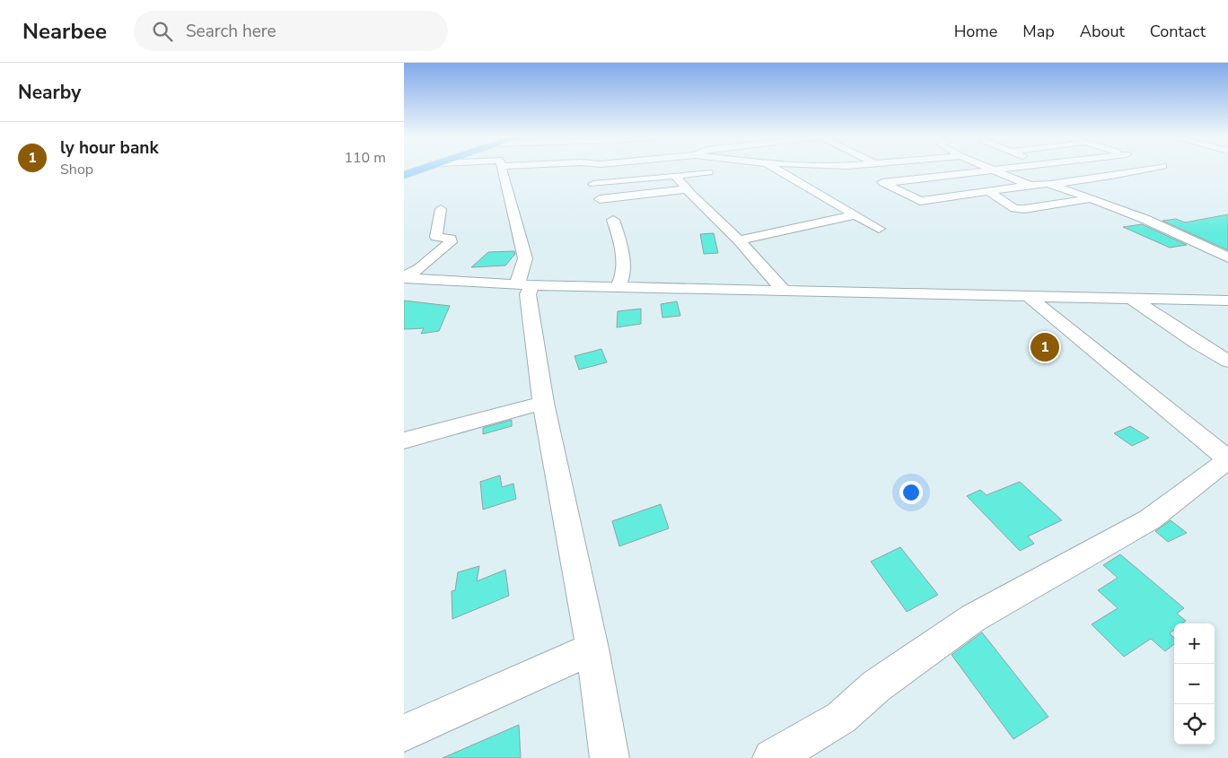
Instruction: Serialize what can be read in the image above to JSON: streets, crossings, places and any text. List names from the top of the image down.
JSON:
{
  "page": {
    "header": "Nearbee",
    "search": "Search here",
    "nav": [
      "Home",
      "Map",
      "About",
      "Contact"
    ],
    "heading": "Nearby",
    "list": [
      {
        "mark": "1",
        "name": "ly hour bank",
        "note": "Shop",
        "value": "110 m"
      }
    ],
    "pins": "1",
    "map_buttons": ["+", "−"]
  }
}
